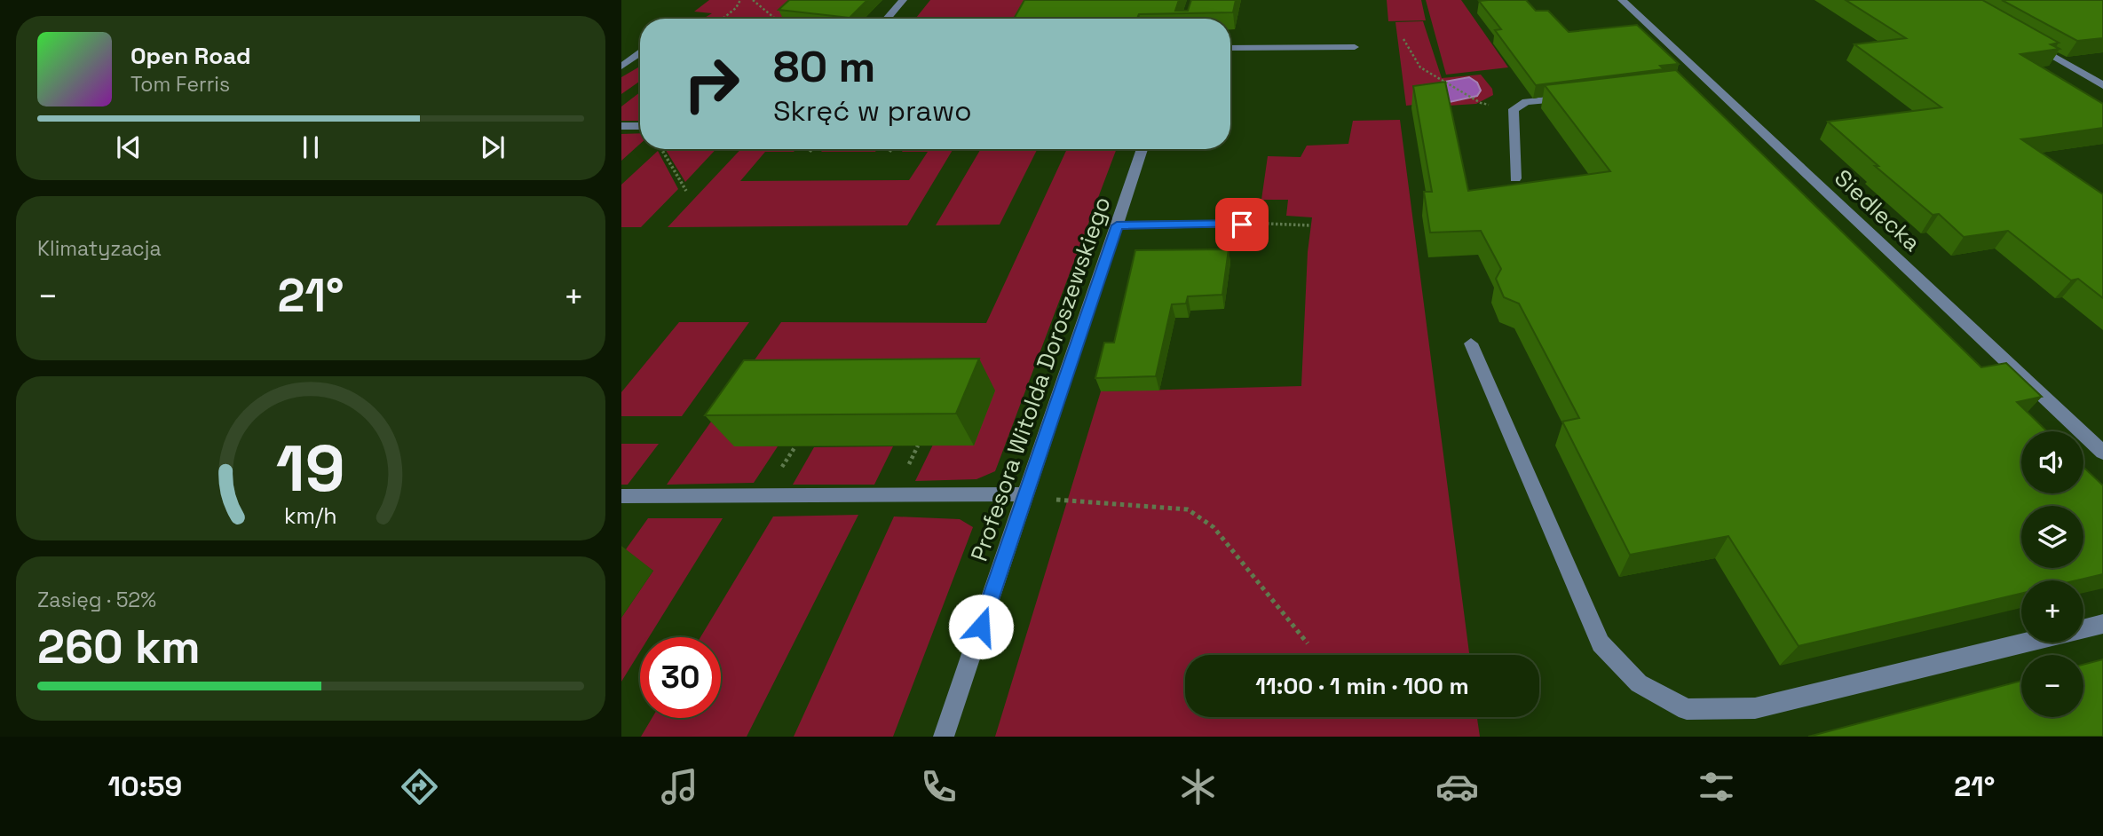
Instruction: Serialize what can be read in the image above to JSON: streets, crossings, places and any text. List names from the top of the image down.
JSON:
{
  "streets": {
    "street": ["Siedlecka", "Profesora Witolda Doroszewskiego"]
  },
  "page": {
    "turn": ["80 m", "Skręć w prawo"],
    "song": ["Open Road", "Tom Ferris"],
    "tile": [
      "Klimatyzacja",
      ["Zasięg · 52%", "260 km"]
    ],
    "heat": ["−", "21°", "+"],
    "map_buttons": ["+", "−"],
    "limit": "30",
    "trip": "11:00 · 1 min · 100 m",
    "tabs": ["10:59", "21°"],
    "gauge": ["19", "km/h"]
  }
}
